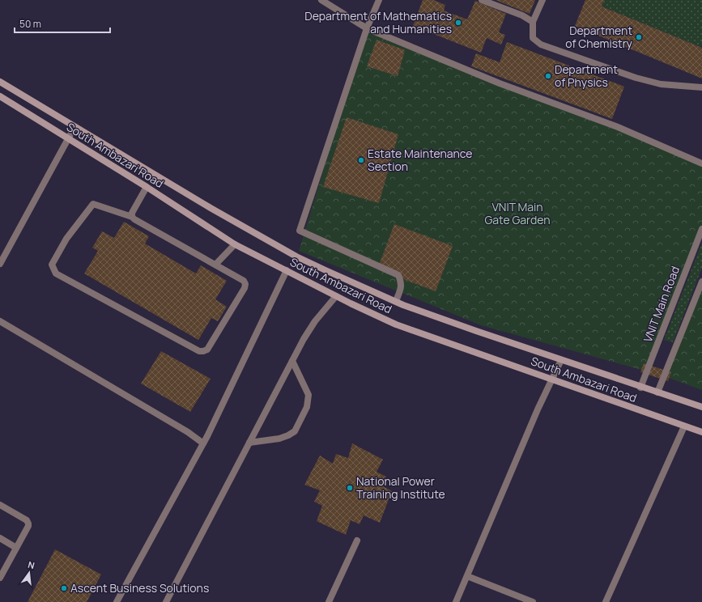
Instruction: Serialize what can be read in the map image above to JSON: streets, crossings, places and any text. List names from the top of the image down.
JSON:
{
  "streets": {
    "main road": ["South Ambazari Road"],
    "street": ["VNIT Main Road"]
  },
  "parks": ["VNIT Main Gate Garden"],
  "places": [
    "Department of Mathematics and Humanities",
    "Department of Chemistry",
    "Department of Physics",
    "Estate Maintenance Section",
    "National Power Training Institute",
    "Ascent Business Solutions"
  ],
  "scale_bar": "50 m",
  "north": "top"
}
